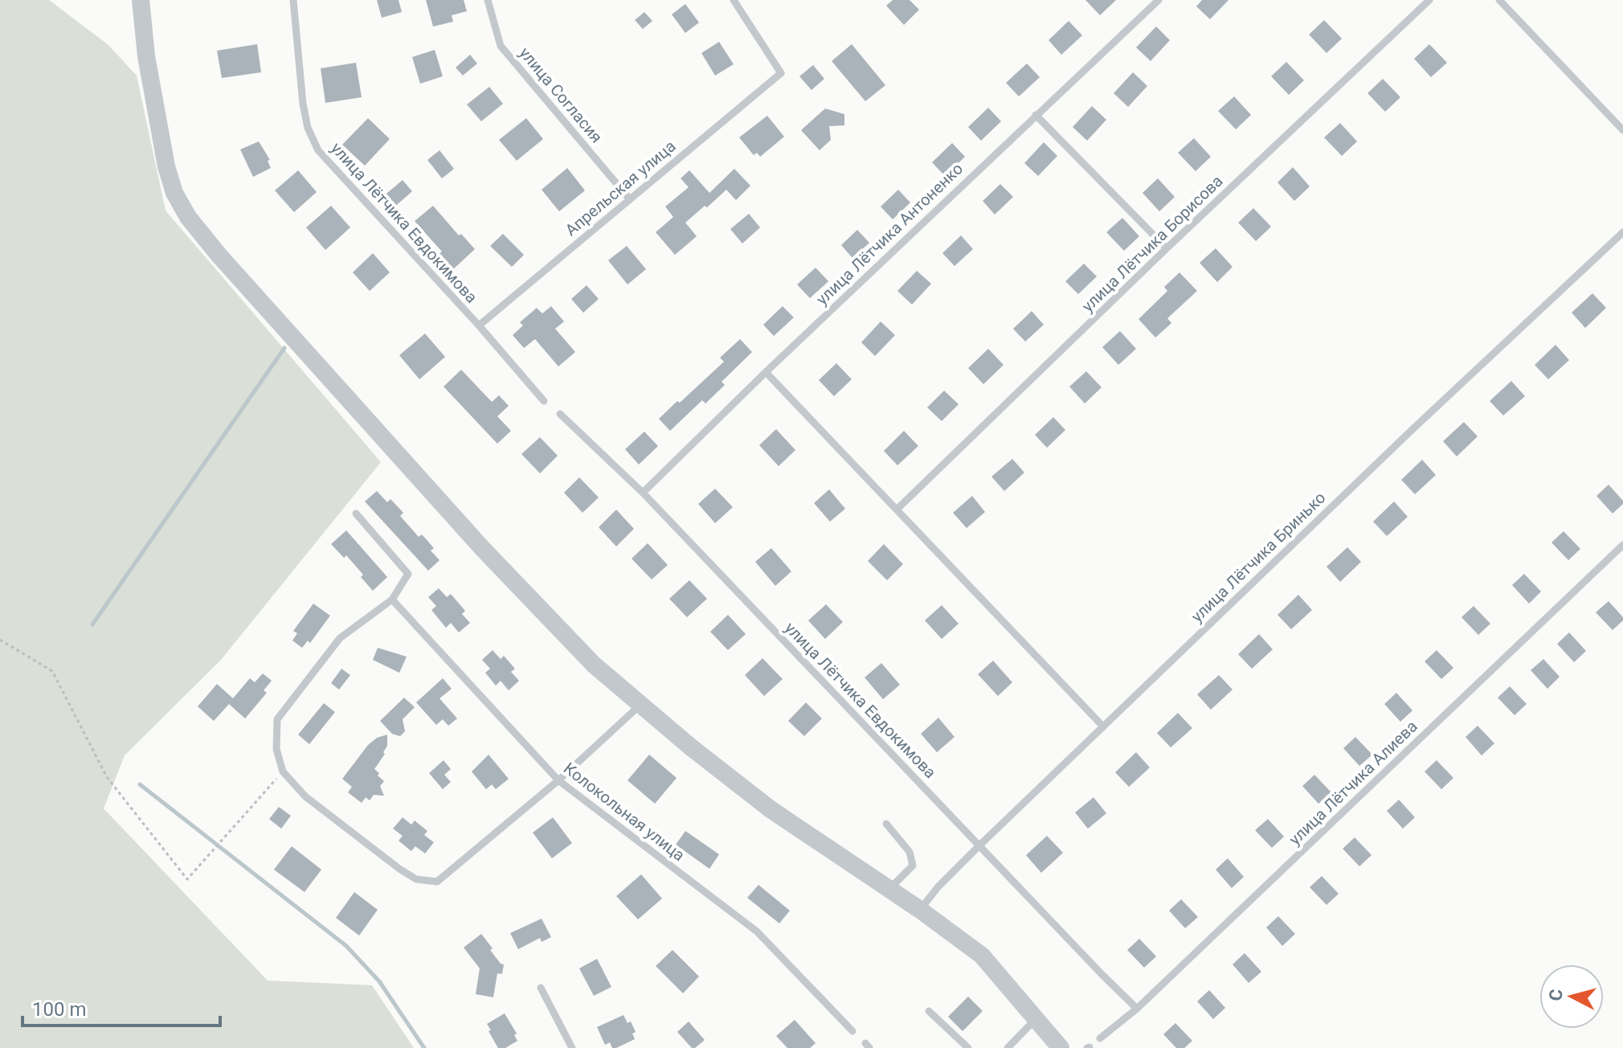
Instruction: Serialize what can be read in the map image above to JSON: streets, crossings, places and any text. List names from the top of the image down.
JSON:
{
  "streets": {
    "lane": [
      "улица Согласия",
      "Апрельская улица",
      "улица Лётчика Евдокимова",
      "улица Лётчика Антоненко",
      "улица Лётчика Борисова",
      "улица Лётчика Бринько",
      "улица Лётчика Алиева",
      "Колокольная улица"
    ]
  },
  "crossings": [
    ["улица Согласия", "Апрельская улица"],
    ["Апрельская улица", "улица Лётчика Евдокимова"],
    ["улица Лётчика Евдокимова", "улица Лётчика Антоненко"],
    ["улица Лётчика Евдокимова", "улица Лётчика Бринько"],
    ["улица Лётчика Евдокимова", "улица Лётчика Алиева"]
  ],
  "scale_bar": "100 m",
  "north": "left"
}
